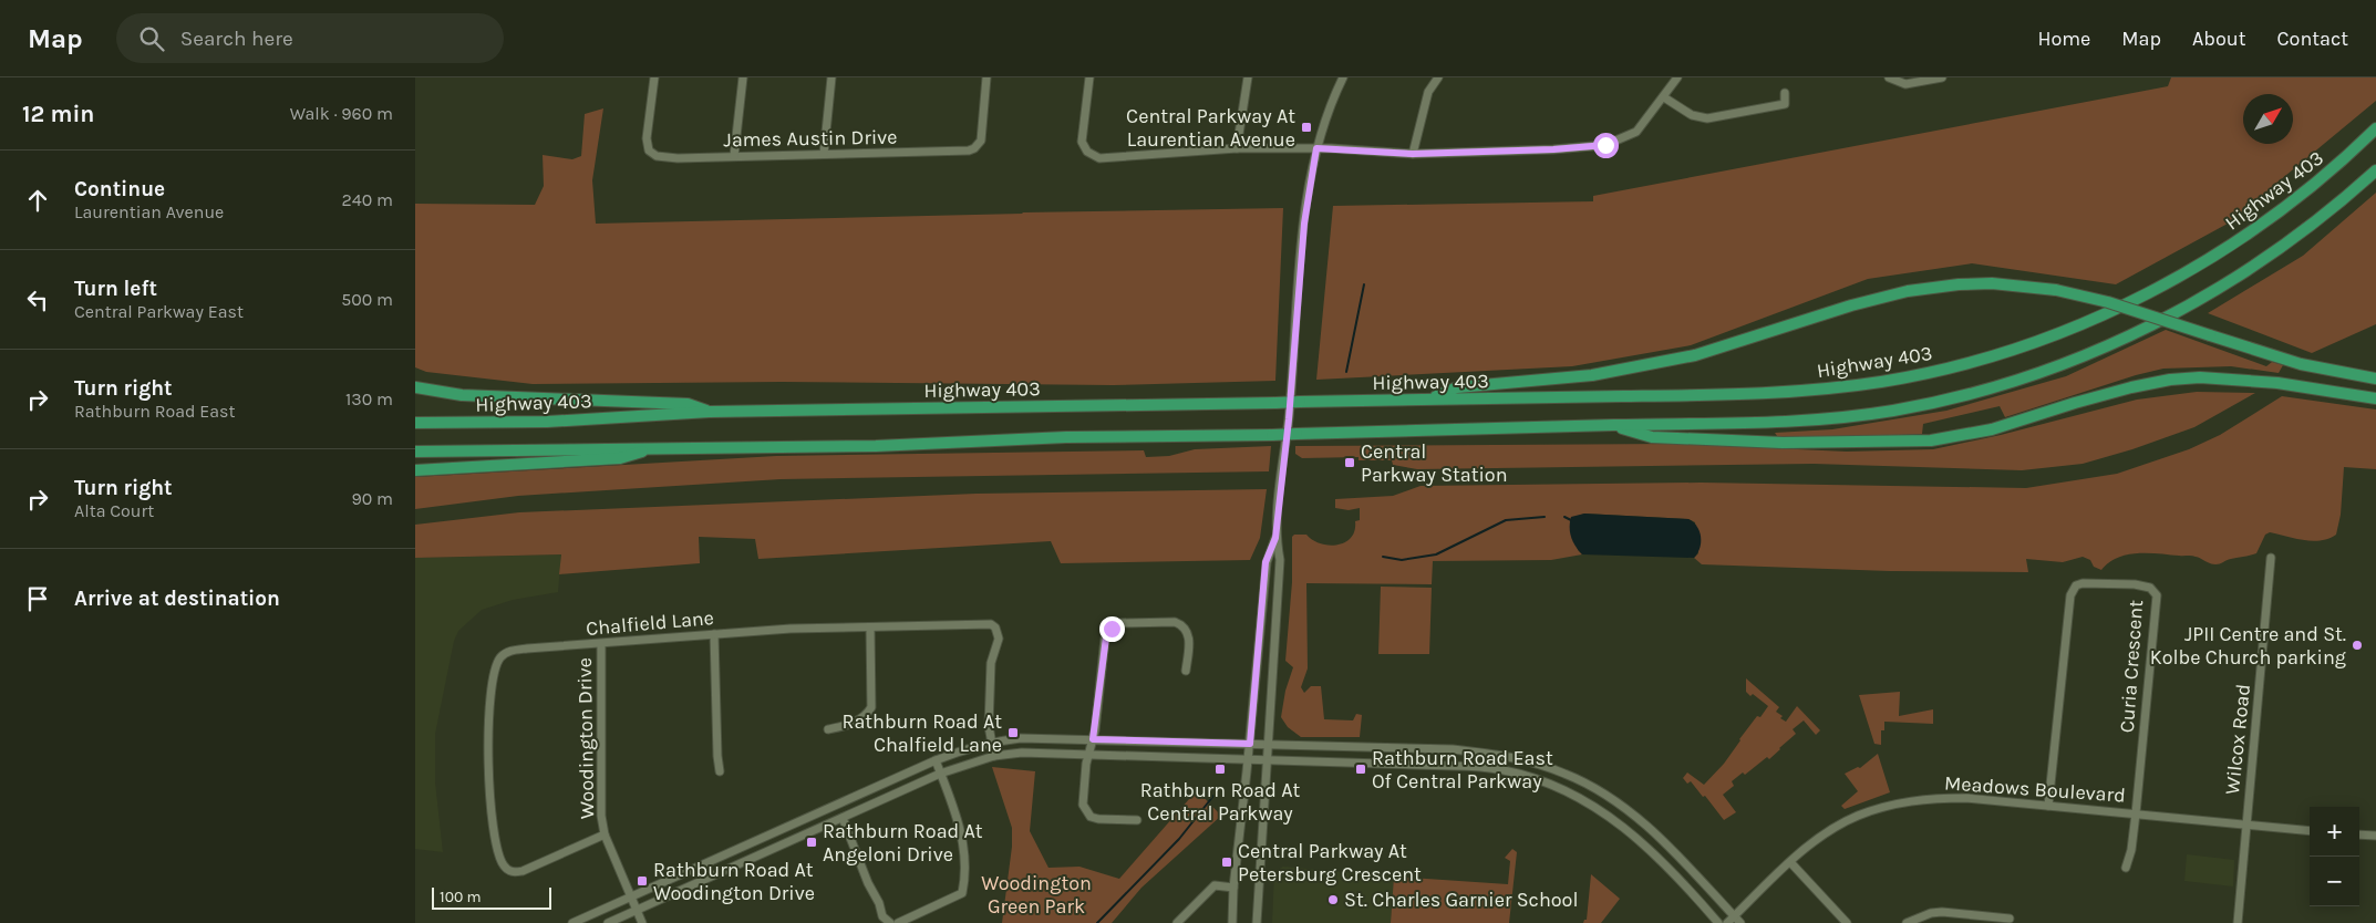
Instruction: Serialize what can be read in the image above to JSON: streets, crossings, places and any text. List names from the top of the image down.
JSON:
{
  "streets": {
    "highway": ["Highway 403"],
    "street": [
      "James Austin Drive",
      "Chalfield Lane",
      "Curia Crescent",
      "Woodington Drive",
      "Wilcox Road",
      "Meadows Boulevard"
    ]
  },
  "crossings": [
    ["Chalfield Lane", "Woodington Drive"],
    ["Curia Crescent", "Meadows Boulevard"],
    ["Wilcox Road", "Meadows Boulevard"]
  ],
  "parks": ["Woodington Green Park"],
  "places": {
    "transit": [
      "Central Parkway At Laurentian Avenue",
      "Central Parkway Station",
      "Rathburn Road At Chalfield Lane",
      "Rathburn Road At Central Parkway",
      "Rathburn Road East Of Central Parkway",
      "Rathburn Road At Angeloni Drive",
      "Central Parkway At Petersburg Crescent",
      "Rathburn Road At Woodington Drive"
    ],
    "other": ["JPII Centre and St. Kolbe Church parking", "St. Charles Garnier School"]
  },
  "scale_bar": "100 m",
  "north": "top right",
  "page": {
    "header": "Map",
    "search": "Search here",
    "nav": [
      "Home",
      "Map",
      "About",
      "Contact"
    ],
    "heading": ["12 min", "Walk · 960 m"],
    "list": [
      ["Continue", "Laurentian Avenue", "240 m"],
      ["Turn left", "Central Parkway East", "500 m"],
      ["Turn right", "Rathburn Road East", "130 m"],
      ["Turn right", "Alta Court", "90 m"],
      "Arrive at destination"
    ],
    "map_buttons": ["+", "−"],
    "scale": "100 m"
  }
}
